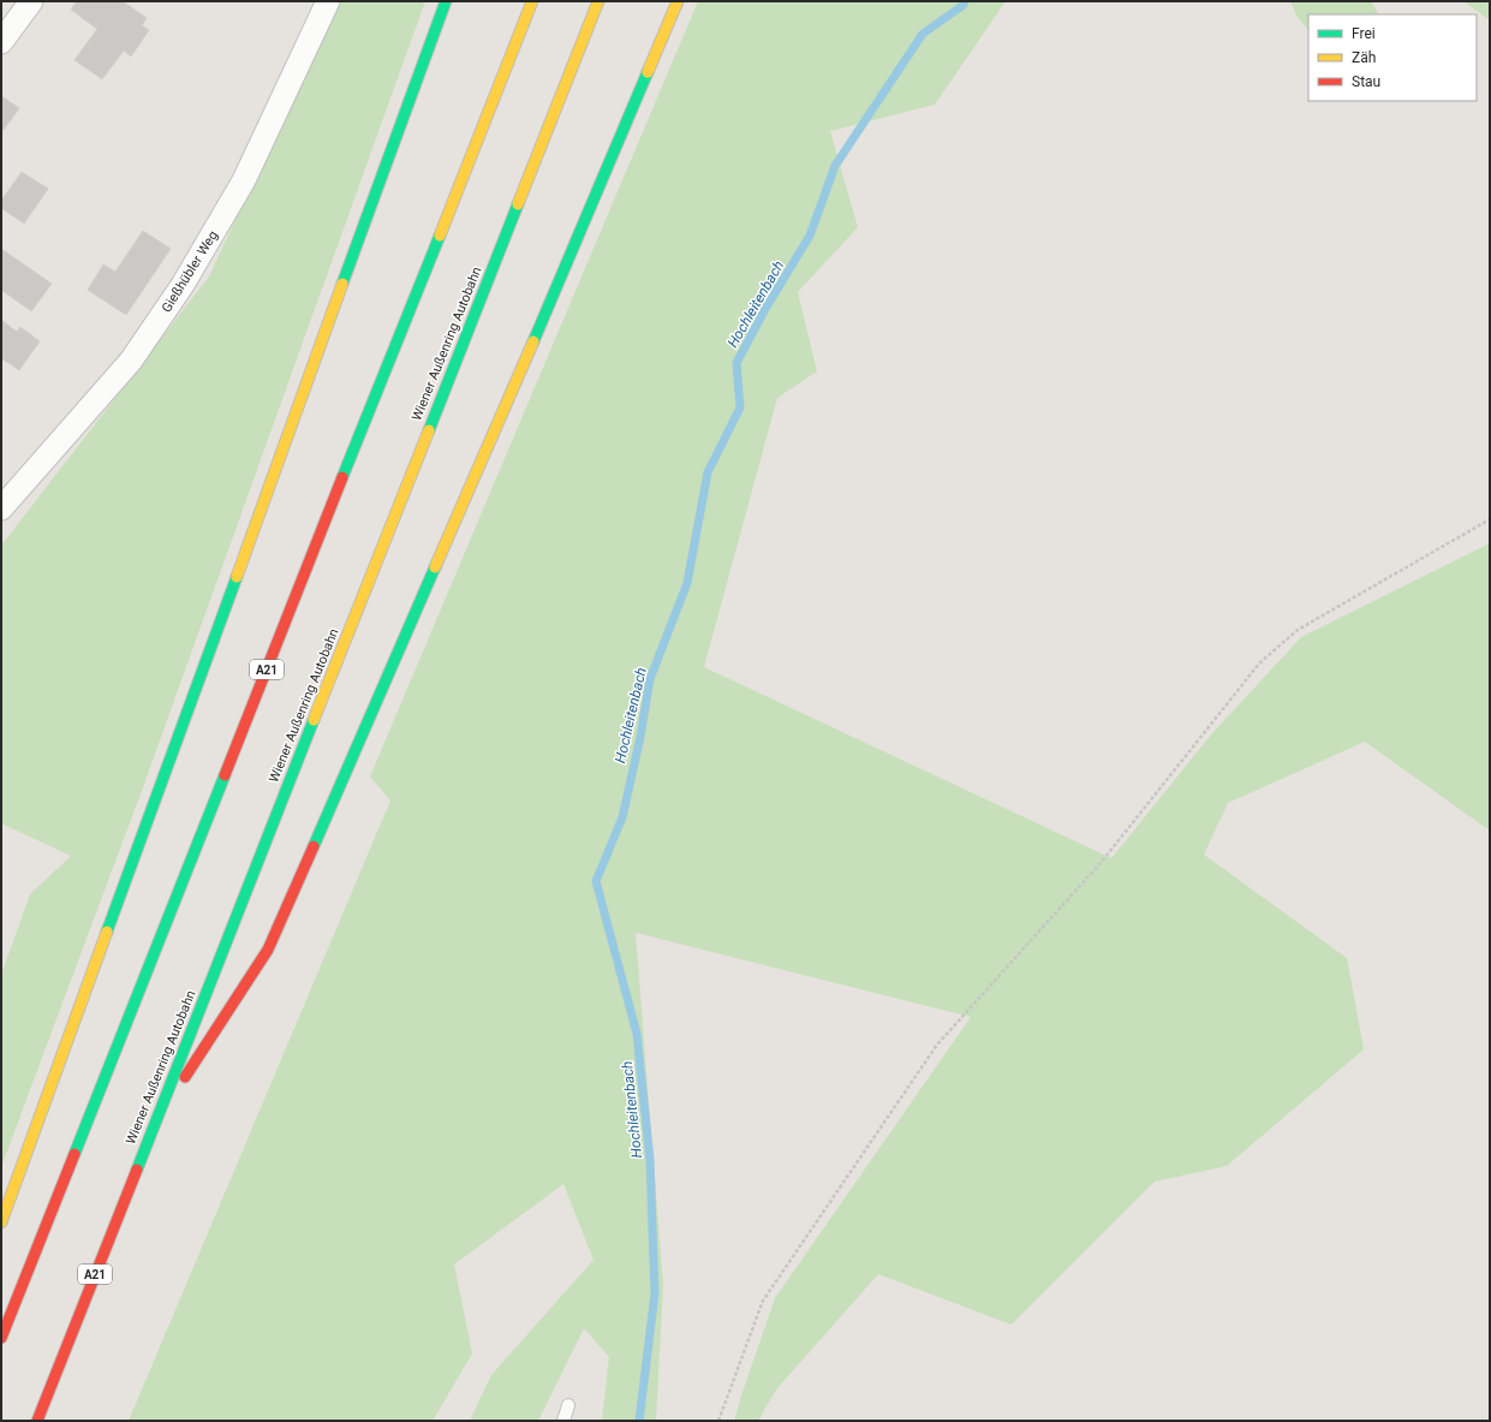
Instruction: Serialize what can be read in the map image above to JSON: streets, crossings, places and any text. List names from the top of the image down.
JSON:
{
  "streets": {
    "highway": ["Wiener Außenring Autobahn", "A21"],
    "street": ["Gießhübler Weg"]
  },
  "water": ["Hochleitenbach"],
  "legend": ["Frei", "Zäh", "Stau"]
}
